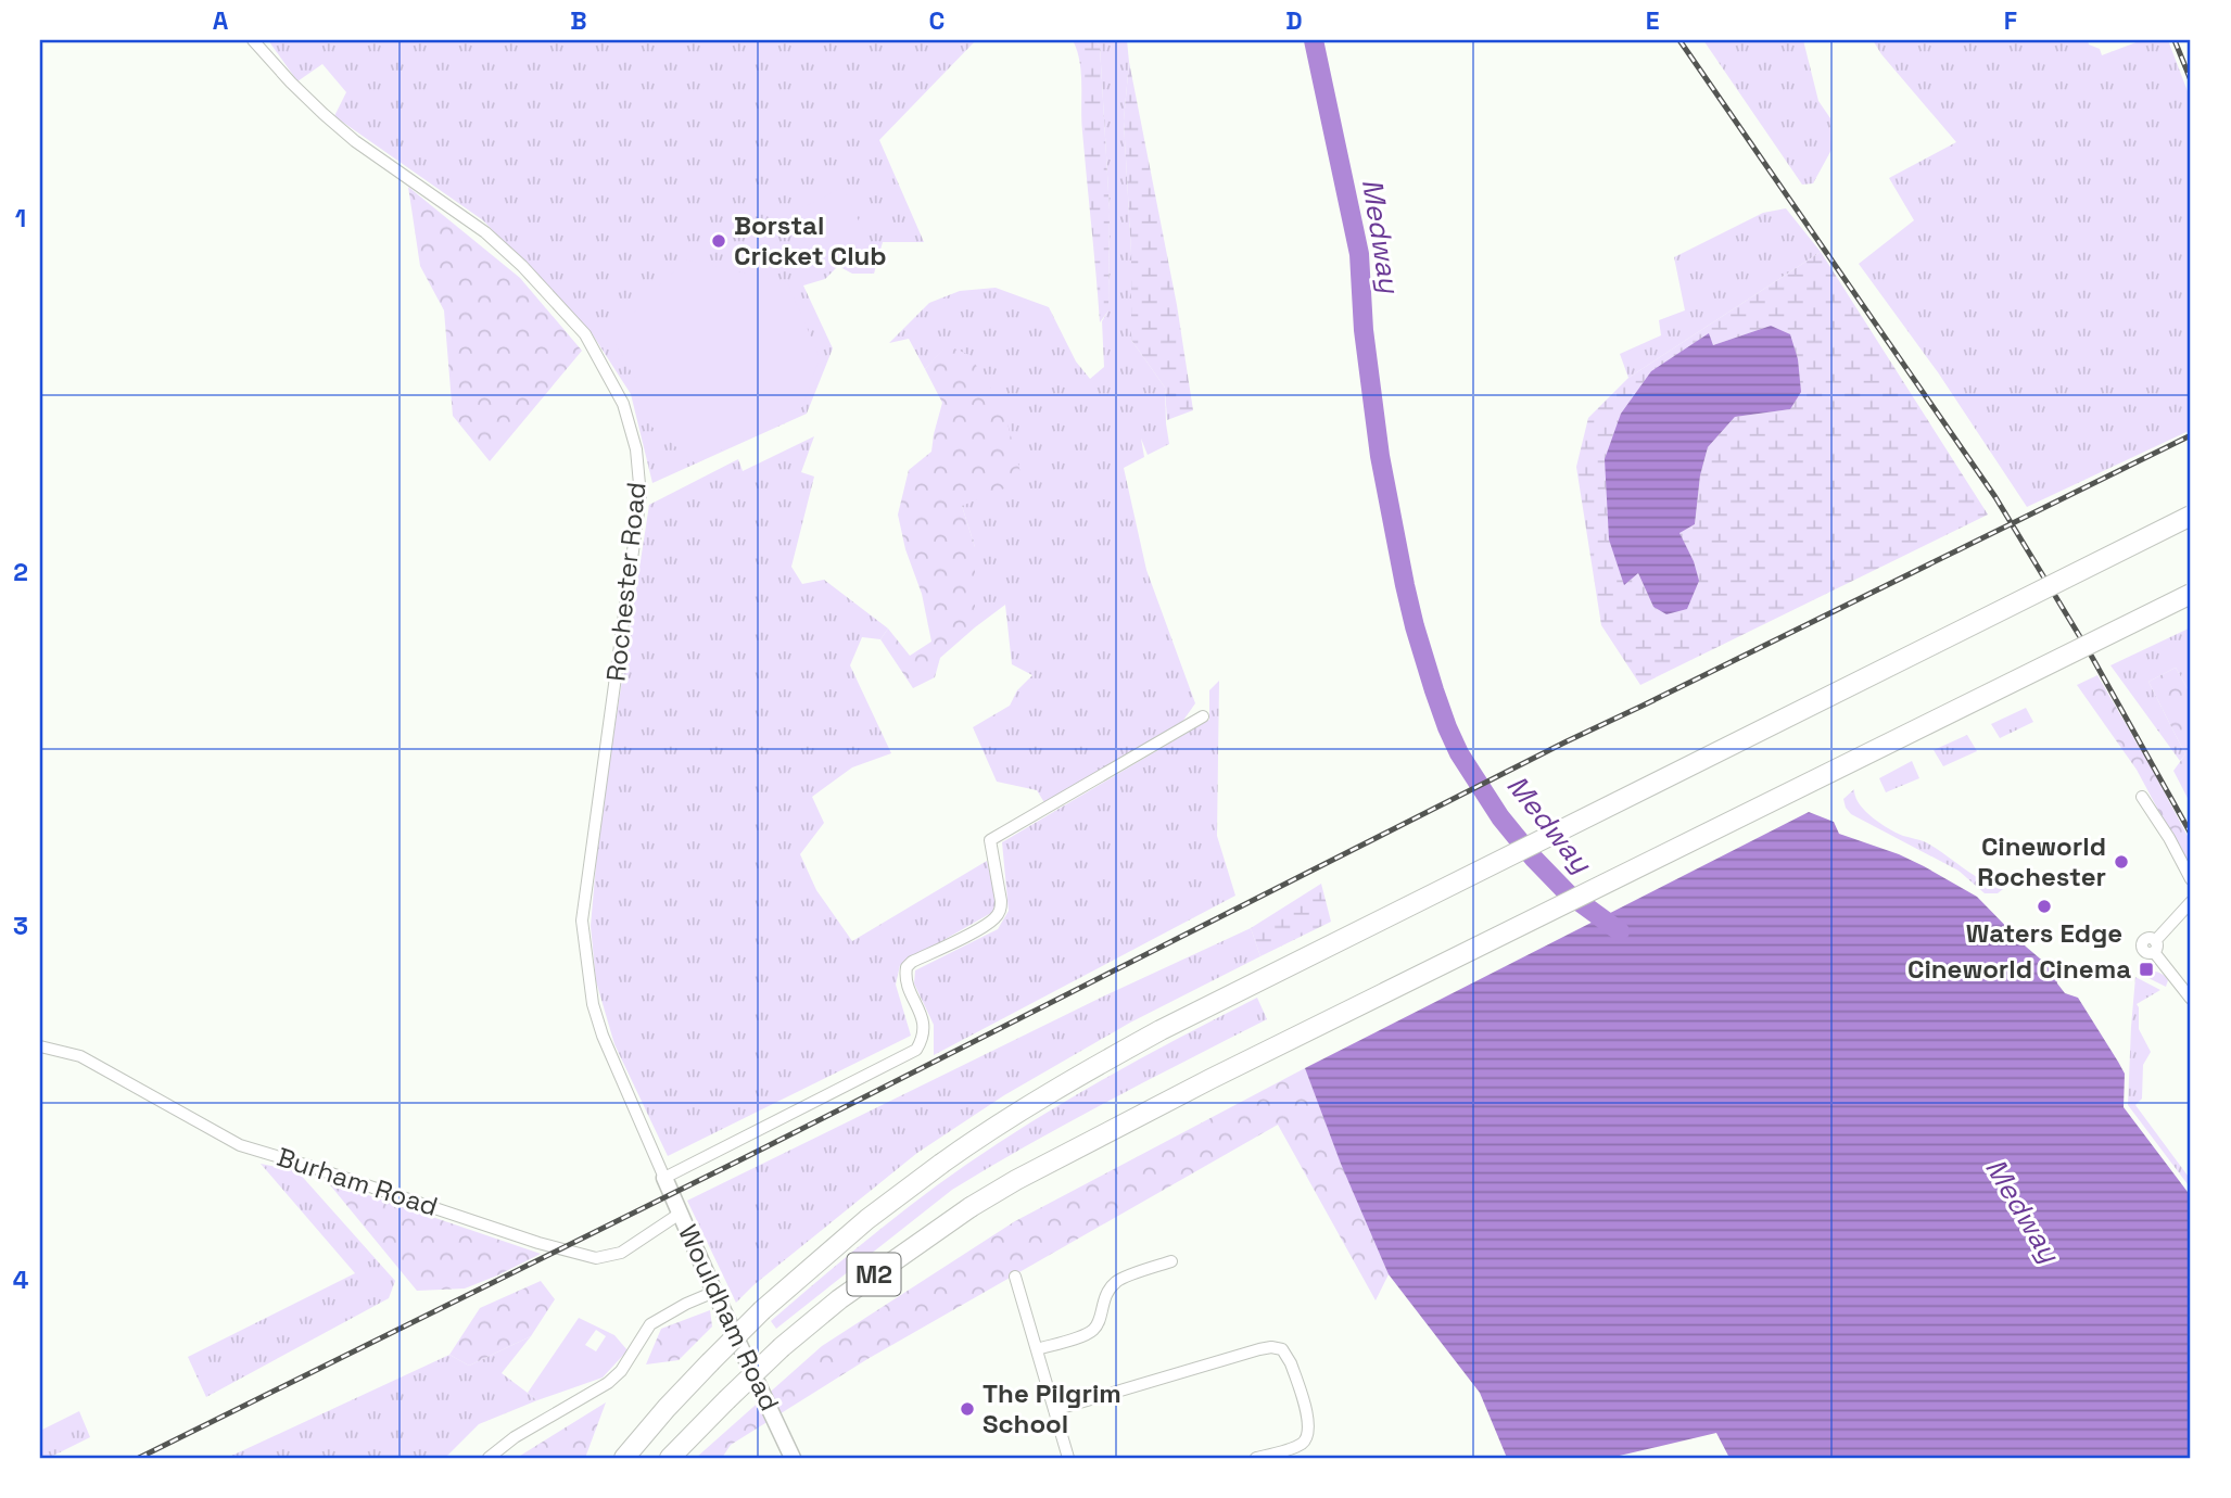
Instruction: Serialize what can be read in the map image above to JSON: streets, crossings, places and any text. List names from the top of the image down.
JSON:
{
  "streets": {
    "highway": ["M2"],
    "street": ["Rochester Road", "Burham Road", "Wouldham Road"]
  },
  "crossings": [
    ["Rochester Road", "Wouldham Road"],
    ["Burham Road", "Wouldham Road"]
  ],
  "water": ["Medway"],
  "places": {
    "other": [
      "Borstal Cricket Club",
      "Cineworld Rochester",
      "Waters Edge",
      "The Pilgrim School"
    ],
    "transit": ["Cineworld Cinema"]
  },
  "grid": {
    "columns": [
      "A",
      "B",
      "C",
      "D",
      "E",
      "F"
    ],
    "rows": [
      "1",
      "2",
      "3",
      "4"
    ]
  }
}
